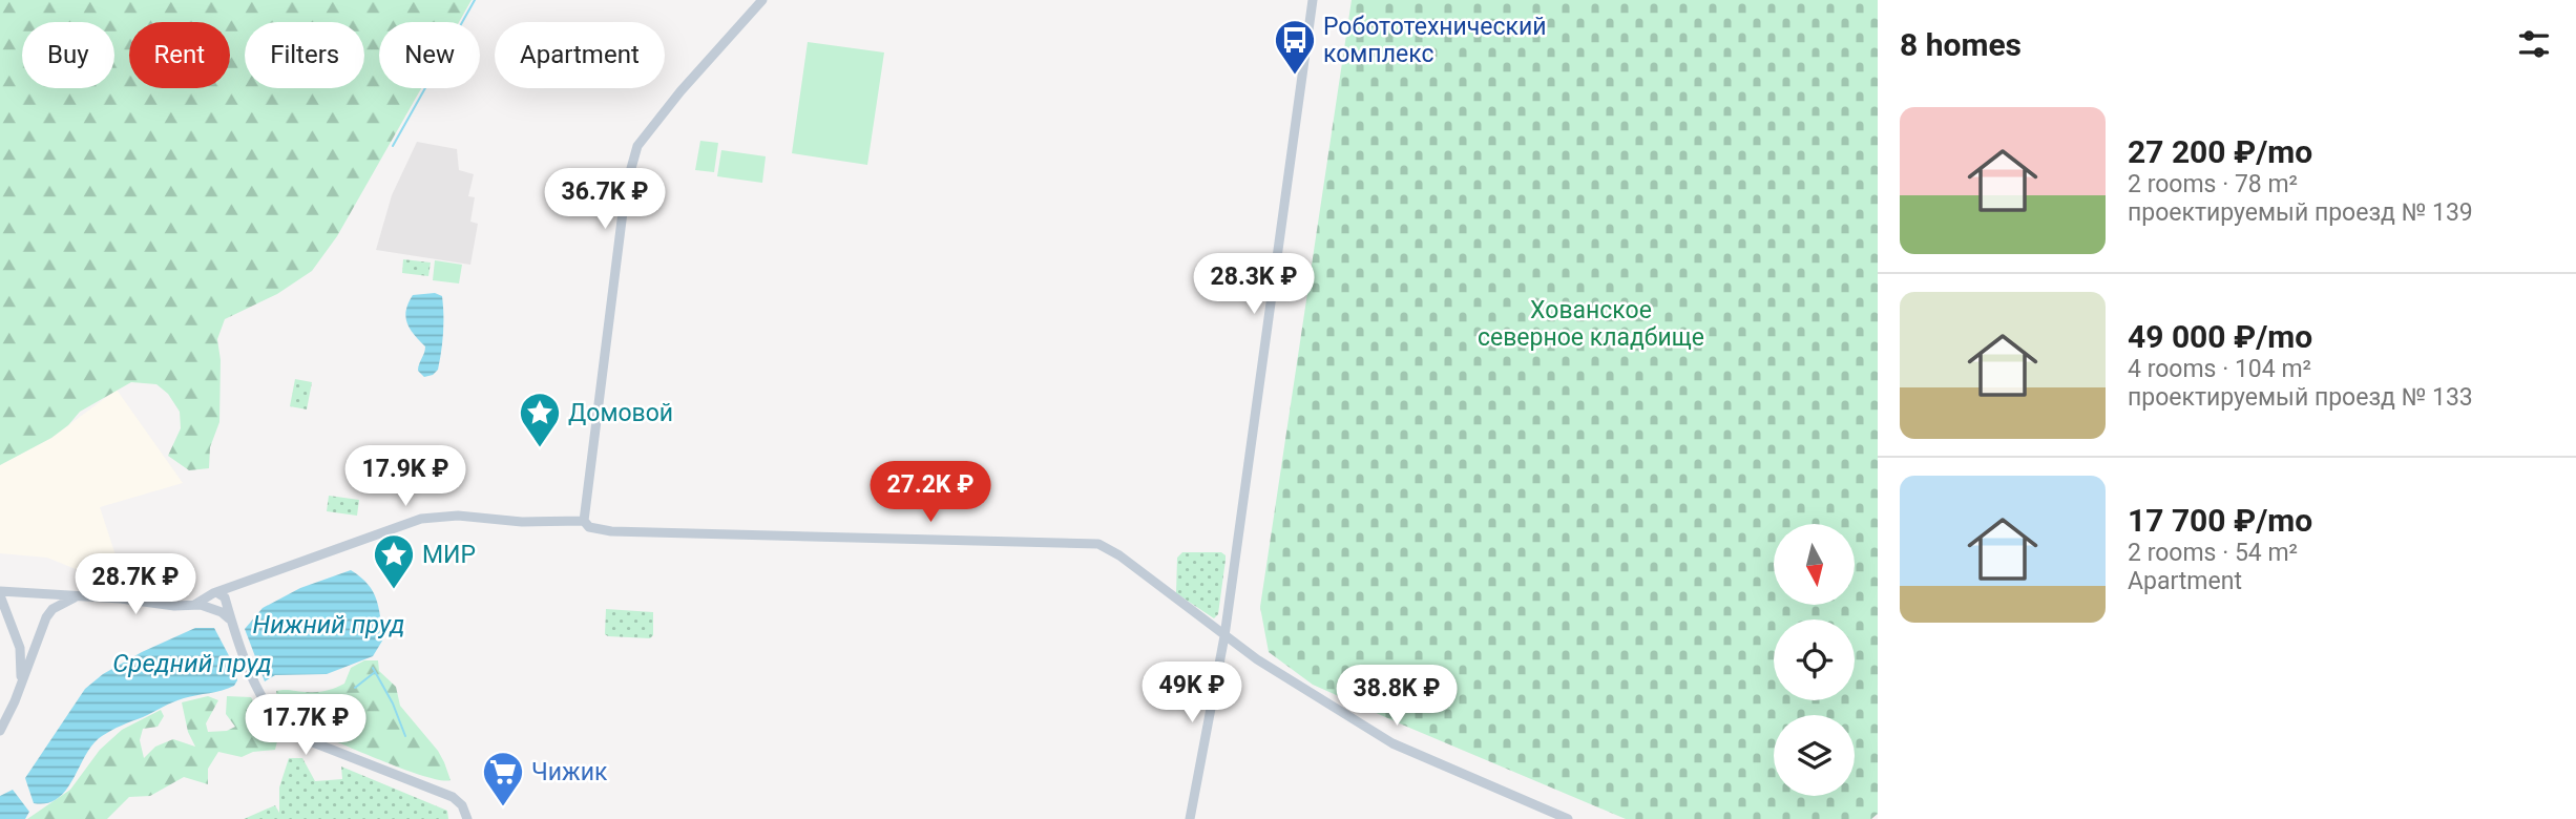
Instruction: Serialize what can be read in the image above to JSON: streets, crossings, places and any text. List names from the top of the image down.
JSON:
{
  "water": ["Нижний пруд", "Средний пруд"],
  "parks": ["Хованское северное кладбище"],
  "places": {
    "bus stop": ["Робототехнический комплекс"],
    "place": ["Домовой", "МИР"],
    "supermarket": ["Чижик"]
  },
  "north": "bottom",
  "page": {
    "heading": "8 homes",
    "chip": [
      "Buy",
      "Rent",
      "Filters",
      "New",
      "Apartment"
    ],
    "list": [
      {
        "name": "27 200 ₽/mo",
        "note": "2 rooms · 78 m² · проектируемый проезд № 139"
      },
      {
        "name": "49 000 ₽/mo",
        "note": "4 rooms · 104 m² · проектируемый проезд № 133"
      },
      {
        "name": "17 700 ₽/mo",
        "note": "2 rooms · 54 m² · Apartment"
      }
    ],
    "price": [
      "36.7K ₽",
      "28.3K ₽",
      "17.9K ₽",
      "27.2K ₽",
      "28.7K ₽",
      "49K ₽",
      "38.8K ₽",
      "17.7K ₽"
    ]
  }
}
